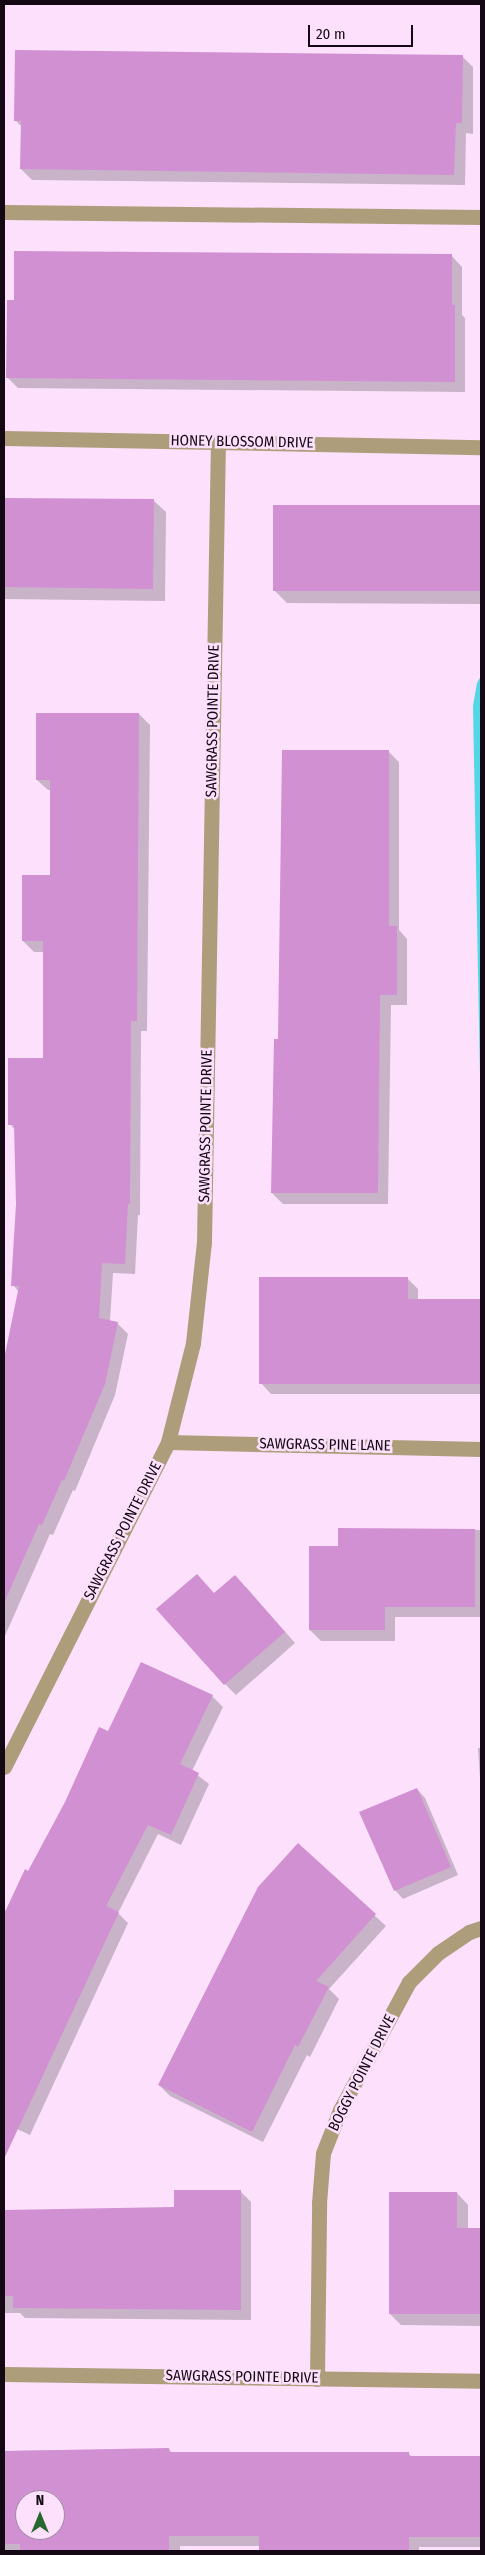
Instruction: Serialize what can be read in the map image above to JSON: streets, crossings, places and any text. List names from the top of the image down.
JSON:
{
  "streets": {
    "street": [
      "HONEY BLOSSOM DRIVE",
      "SAWGRASS POINTE DRIVE",
      "SAWGRASS PINE LANE",
      "BOGGY POINTE DRIVE"
    ]
  },
  "crossings": [
    ["HONEY BLOSSOM DRIVE", "SAWGRASS POINTE DRIVE"],
    ["SAWGRASS POINTE DRIVE", "SAWGRASS PINE LANE"],
    ["SAWGRASS POINTE DRIVE", "BOGGY POINTE DRIVE"]
  ],
  "scale_bar": "20 m",
  "north": "top"
}
